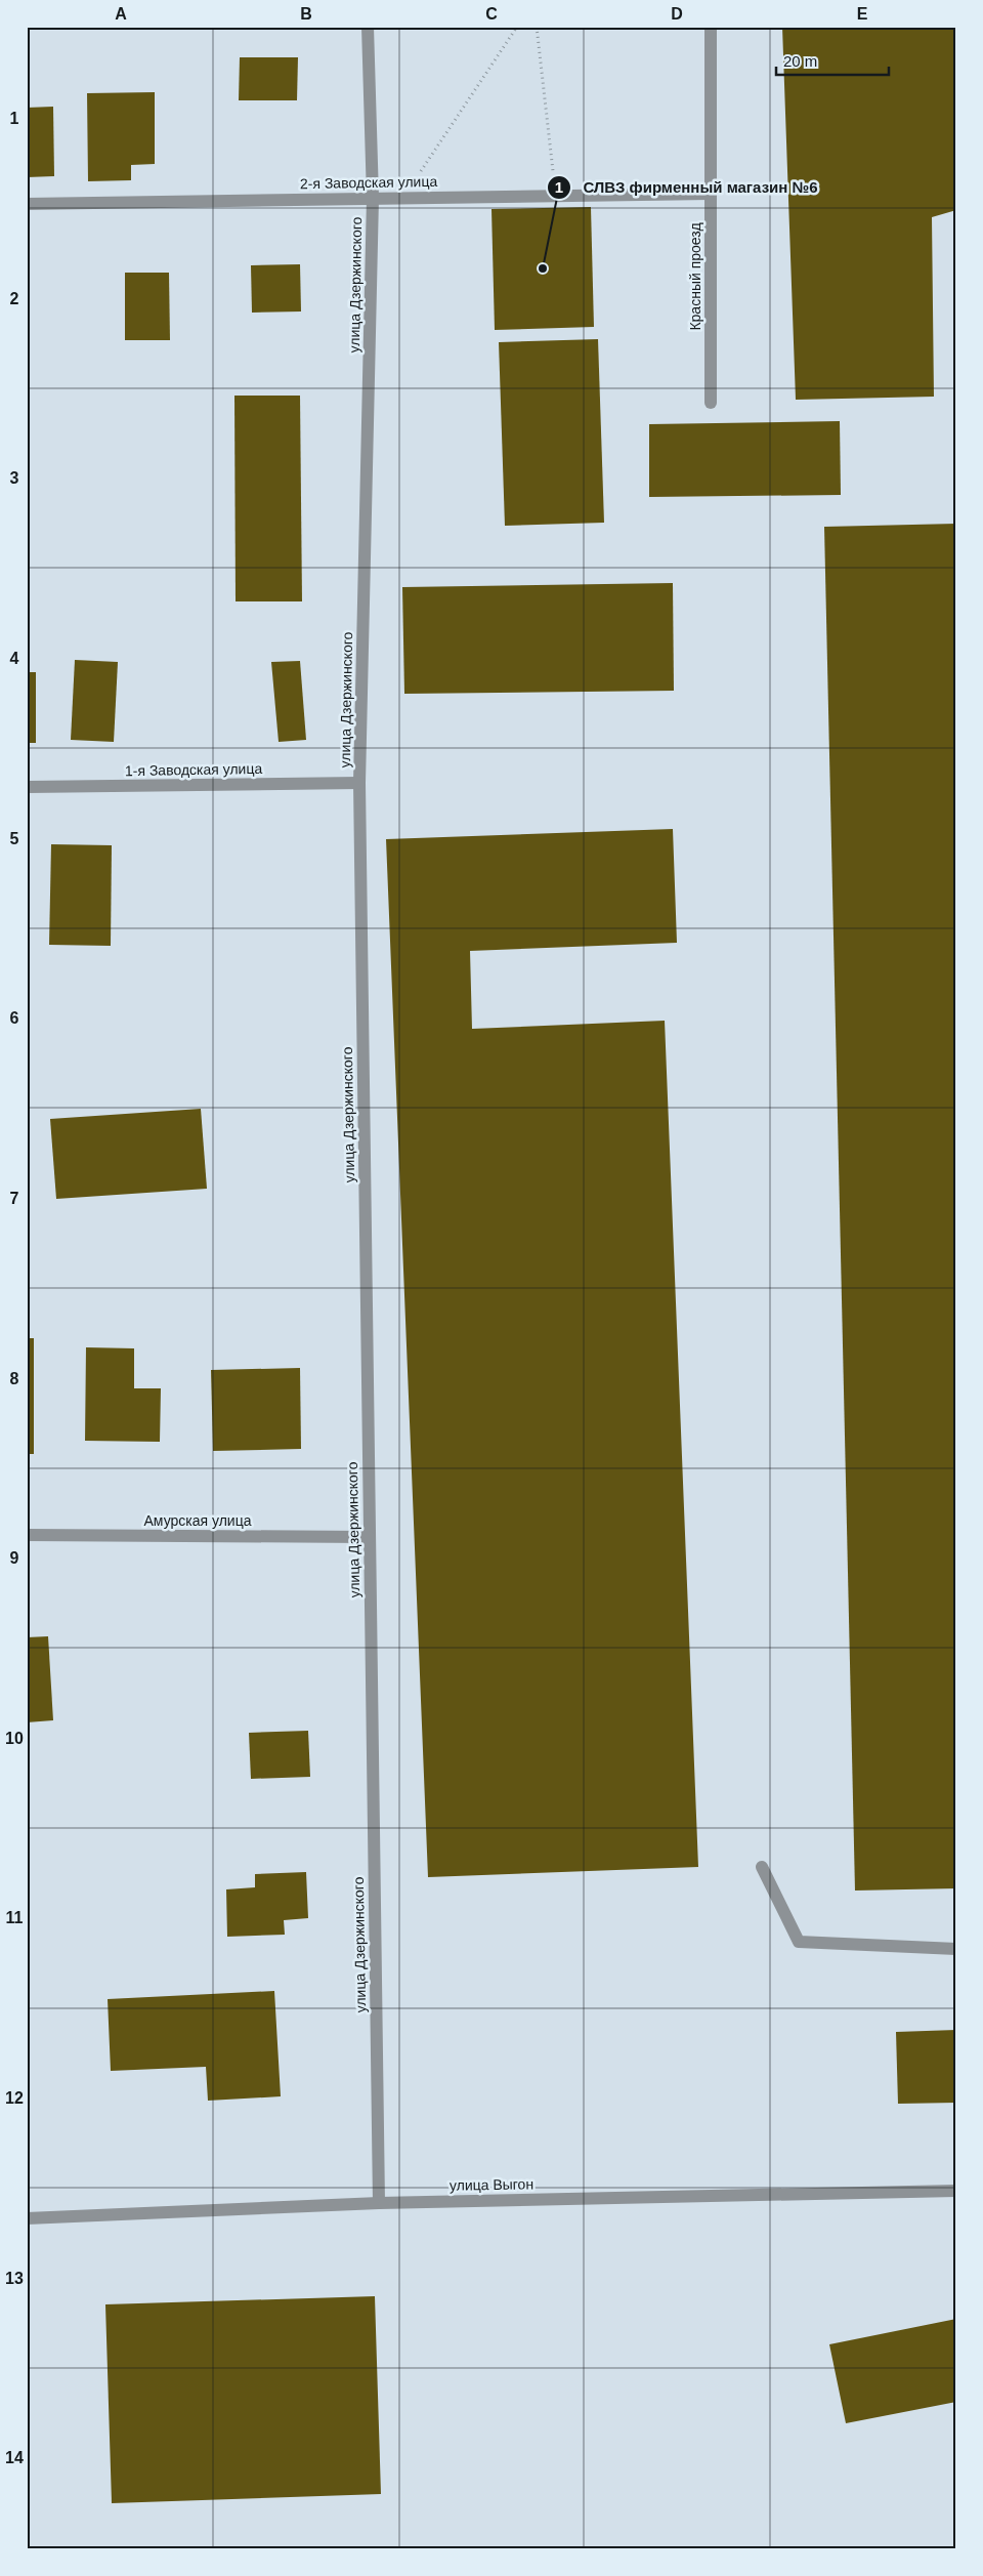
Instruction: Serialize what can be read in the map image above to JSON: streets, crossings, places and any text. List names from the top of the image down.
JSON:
{
  "streets": {
    "street": [
      "2-я Заводская улица",
      "Красный проезд",
      "улица Дзержинского",
      "1-я Заводская улица",
      "Амурская улица",
      "улица Выгон"
    ]
  },
  "crossings": [
    ["2-я Заводская улица", "Красный проезд"],
    ["2-я Заводская улица", "улица Дзержинского"],
    ["улица Дзержинского", "1-я Заводская улица"],
    ["улица Дзержинского", "Амурская улица"],
    ["улица Дзержинского", "улица Выгон"]
  ],
  "places": ["СЛВЗ фирменный магазин №6"],
  "scale_bar": "20 m",
  "grid": {
    "columns": [
      "A",
      "B",
      "C",
      "D",
      "E"
    ],
    "rows": [
      "1",
      "2",
      "3",
      "4",
      "5",
      "6",
      "7",
      "8",
      "9",
      "10",
      "11",
      "12",
      "13",
      "14"
    ]
  }
}
